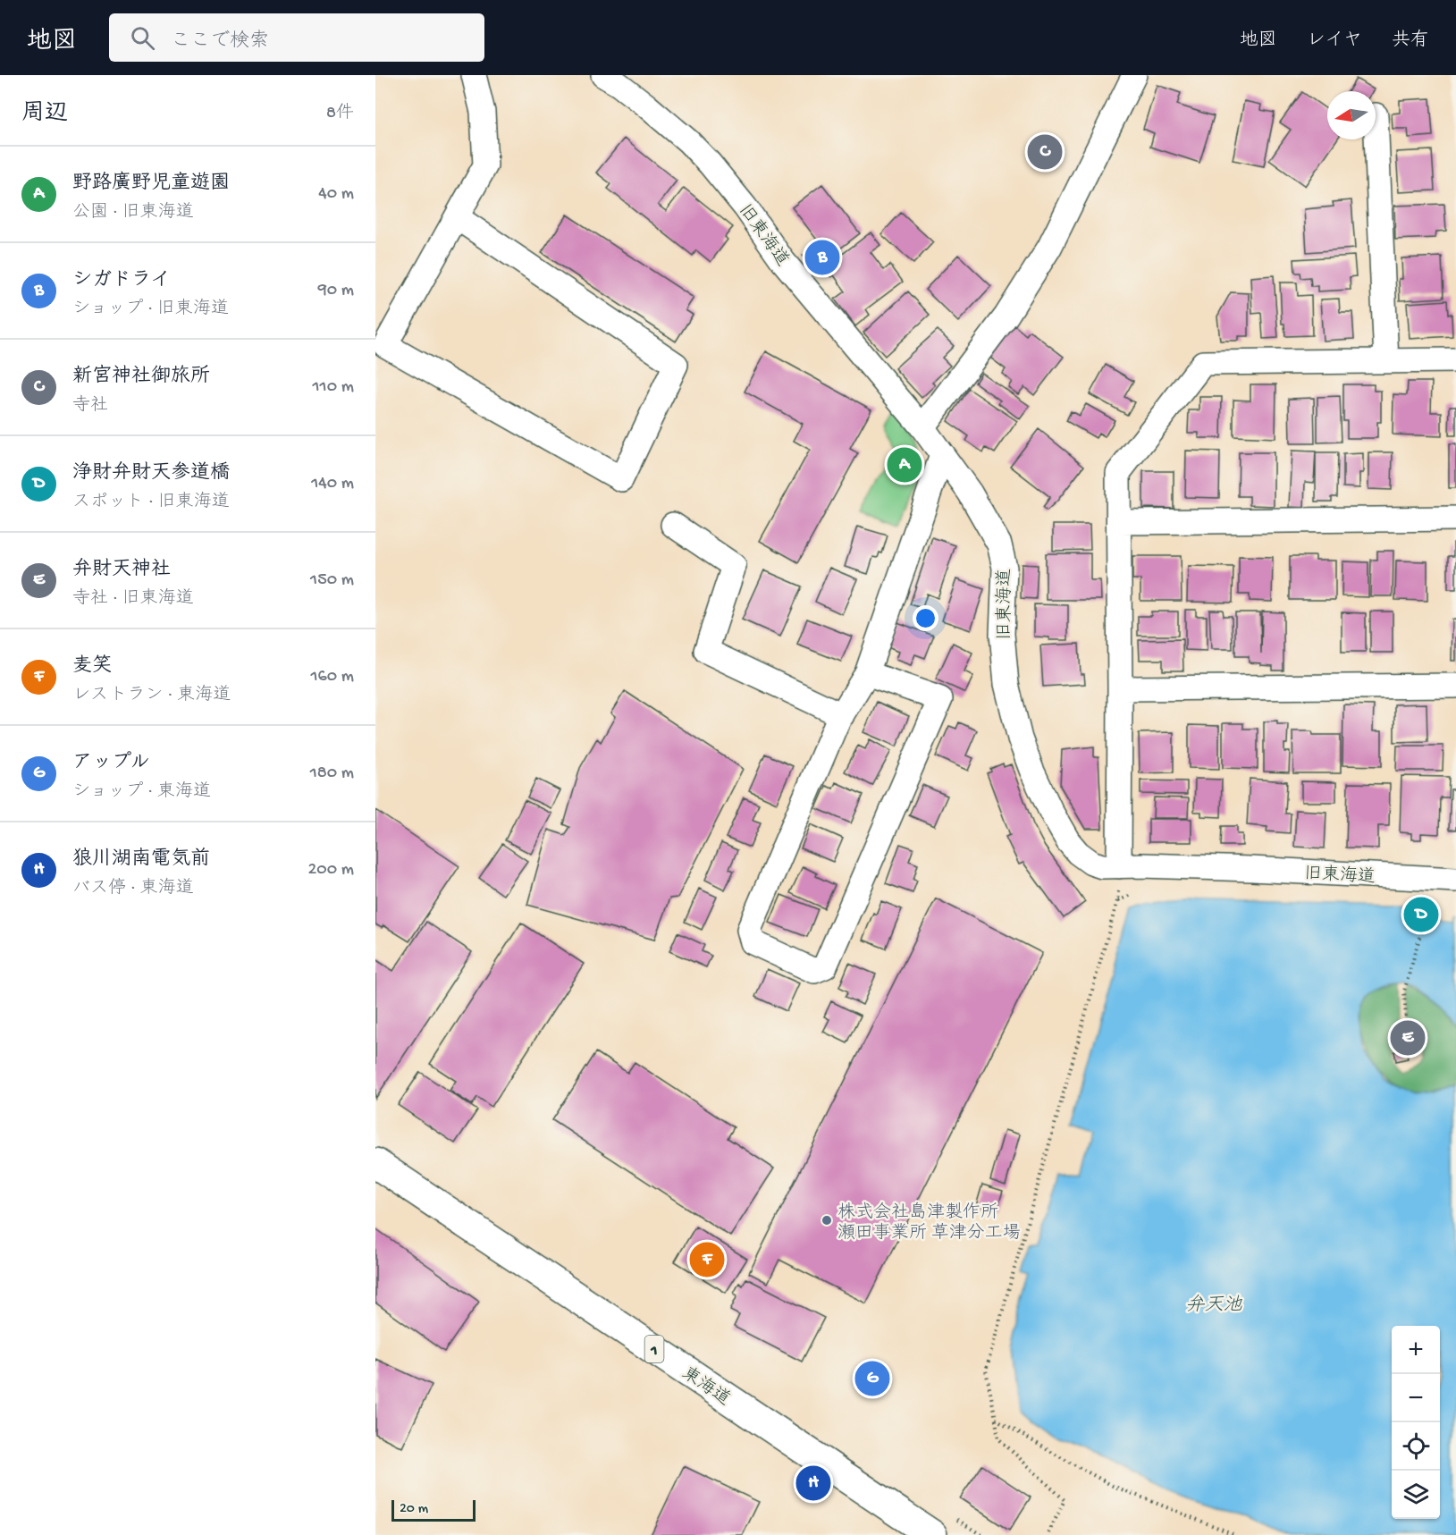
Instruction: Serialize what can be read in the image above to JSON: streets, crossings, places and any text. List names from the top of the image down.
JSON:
{
  "streets": {
    "highway": ["1", "東海道"],
    "street": ["旧東海道"]
  },
  "water": ["弁天池"],
  "places": ["株式会社島津製作所 瀬田事業所 草津分工場"],
  "scale_bar": "20 m",
  "north": "left",
  "page": {
    "header": "地図",
    "search": "ここで検索",
    "nav": ["地図", "レイヤ", "共有"],
    "heading": ["周辺", "8件"],
    "pins": [
      "C",
      "B",
      "A",
      "D",
      "E",
      "F",
      "G",
      "H"
    ],
    "list": [
      {
        "mark": "A",
        "name": "野路廣野児童遊園",
        "note": "公園 · 旧東海道",
        "value": "40 m"
      },
      {
        "mark": "B",
        "name": "シガドライ",
        "note": "ショップ · 旧東海道",
        "value": "90 m"
      },
      {
        "mark": "C",
        "name": "新宮神社御旅所",
        "note": "寺社",
        "value": "110 m"
      },
      {
        "mark": "D",
        "name": "浄財弁財天参道橋",
        "note": "スポット · 旧東海道",
        "value": "140 m"
      },
      {
        "mark": "E",
        "name": "弁財天神社",
        "note": "寺社 · 旧東海道",
        "value": "150 m"
      },
      {
        "mark": "F",
        "name": "麦笑",
        "note": "レストラン · 東海道",
        "value": "160 m"
      },
      {
        "mark": "G",
        "name": "アップル",
        "note": "ショップ · 東海道",
        "value": "180 m"
      },
      {
        "mark": "H",
        "name": "狼川湖南電気前",
        "note": "バス停 · 東海道",
        "value": "200 m"
      }
    ],
    "map_buttons": ["+", "−"],
    "scale": "20 m"
  }
}
